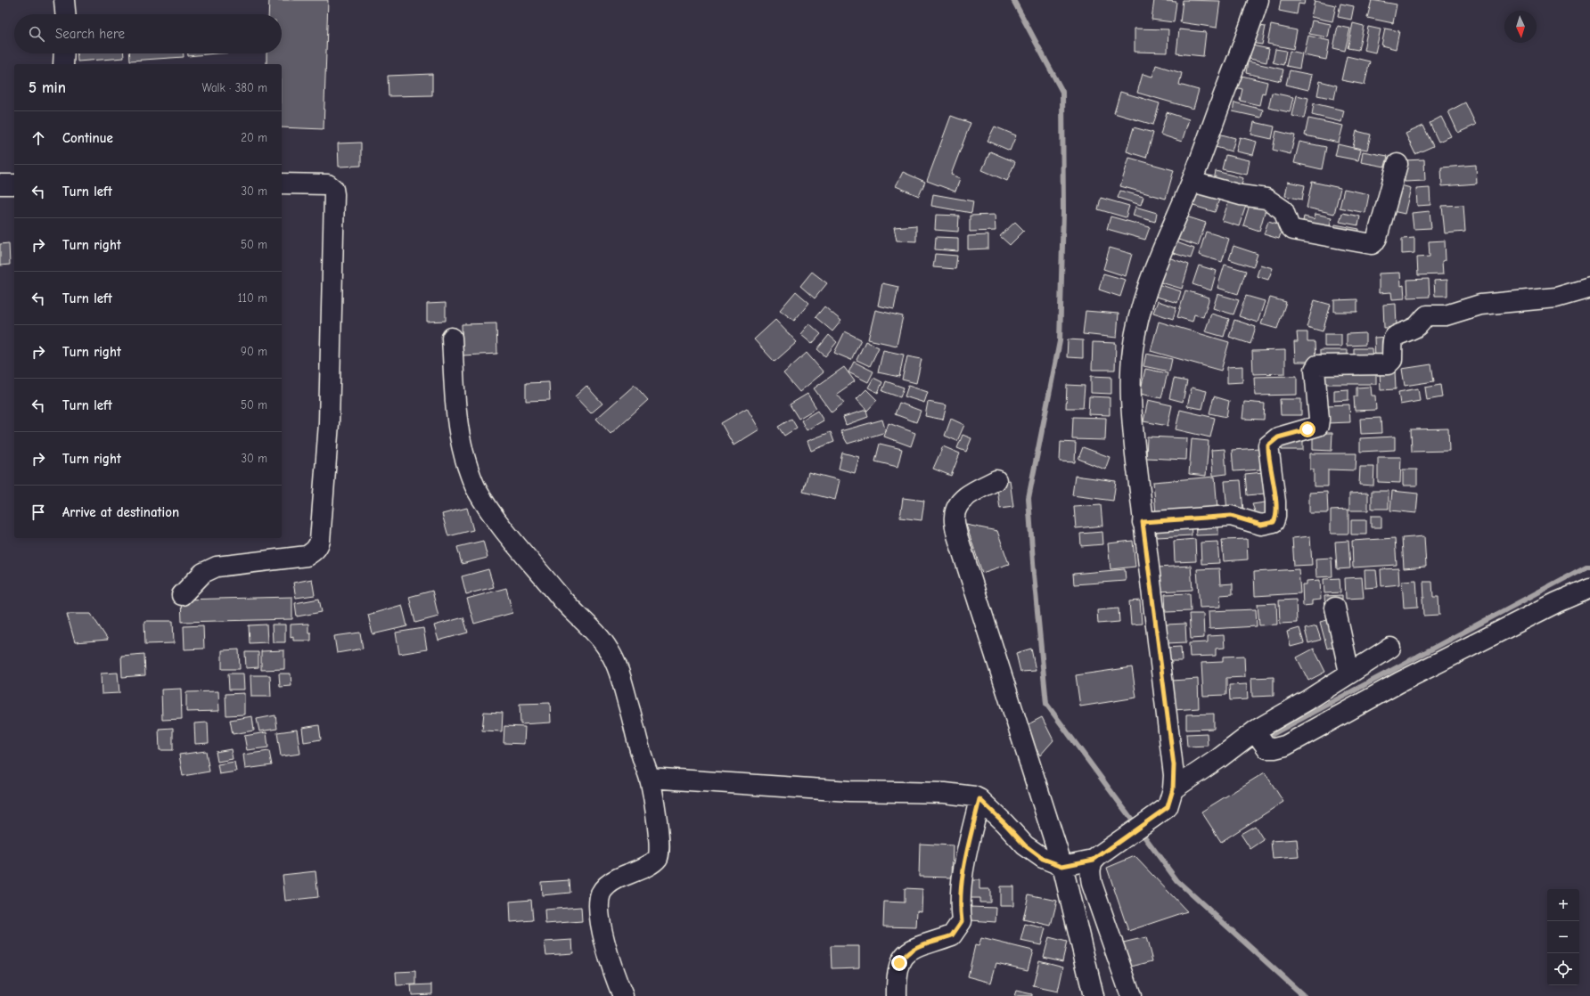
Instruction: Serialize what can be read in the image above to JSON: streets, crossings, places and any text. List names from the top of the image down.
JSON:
{
  "north": "bottom",
  "page": {
    "search": "Search here",
    "heading": ["5 min", "Walk · 380 m"],
    "list": [
      ["Continue", "20 m"],
      ["Turn left", "30 m"],
      ["Turn right", "50 m"],
      ["Turn left", "110 m"],
      ["Turn right", "90 m"],
      ["Turn left", "50 m"],
      ["Turn right", "30 m"],
      "Arrive at destination"
    ],
    "map_buttons": ["+", "−"]
  }
}
